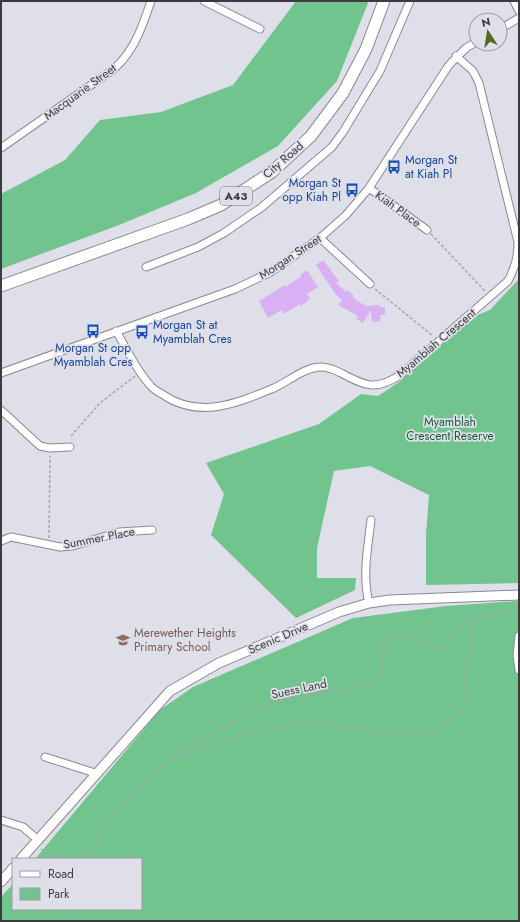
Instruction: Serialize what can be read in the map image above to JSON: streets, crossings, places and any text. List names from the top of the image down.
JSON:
{
  "streets": {
    "highway": ["City Road", "A43"],
    "main road": ["Scenic Drive"],
    "street": [
      "Macquarie Street",
      "Kiah Place",
      "Morgan Street",
      "Myamblah Crescent",
      "Summer Place"
    ],
    "path": ["Suess Land"]
  },
  "crossings": [
    ["Kiah Place", "Morgan Street"],
    ["Morgan Street", "Myamblah Crescent"]
  ],
  "parks": ["Myamblah Crescent Reserve"],
  "places": {
    "bus stop": [
      "Morgan St at Kiah Pl",
      "Morgan St opp Kiah Pl",
      "Morgan St opp Myamblah Cres",
      "Morgan St at Myamblah Cres"
    ],
    "school or university": ["Merewether Heights Primary School"]
  },
  "legend": ["Road", "Park"],
  "north": "top"
}
